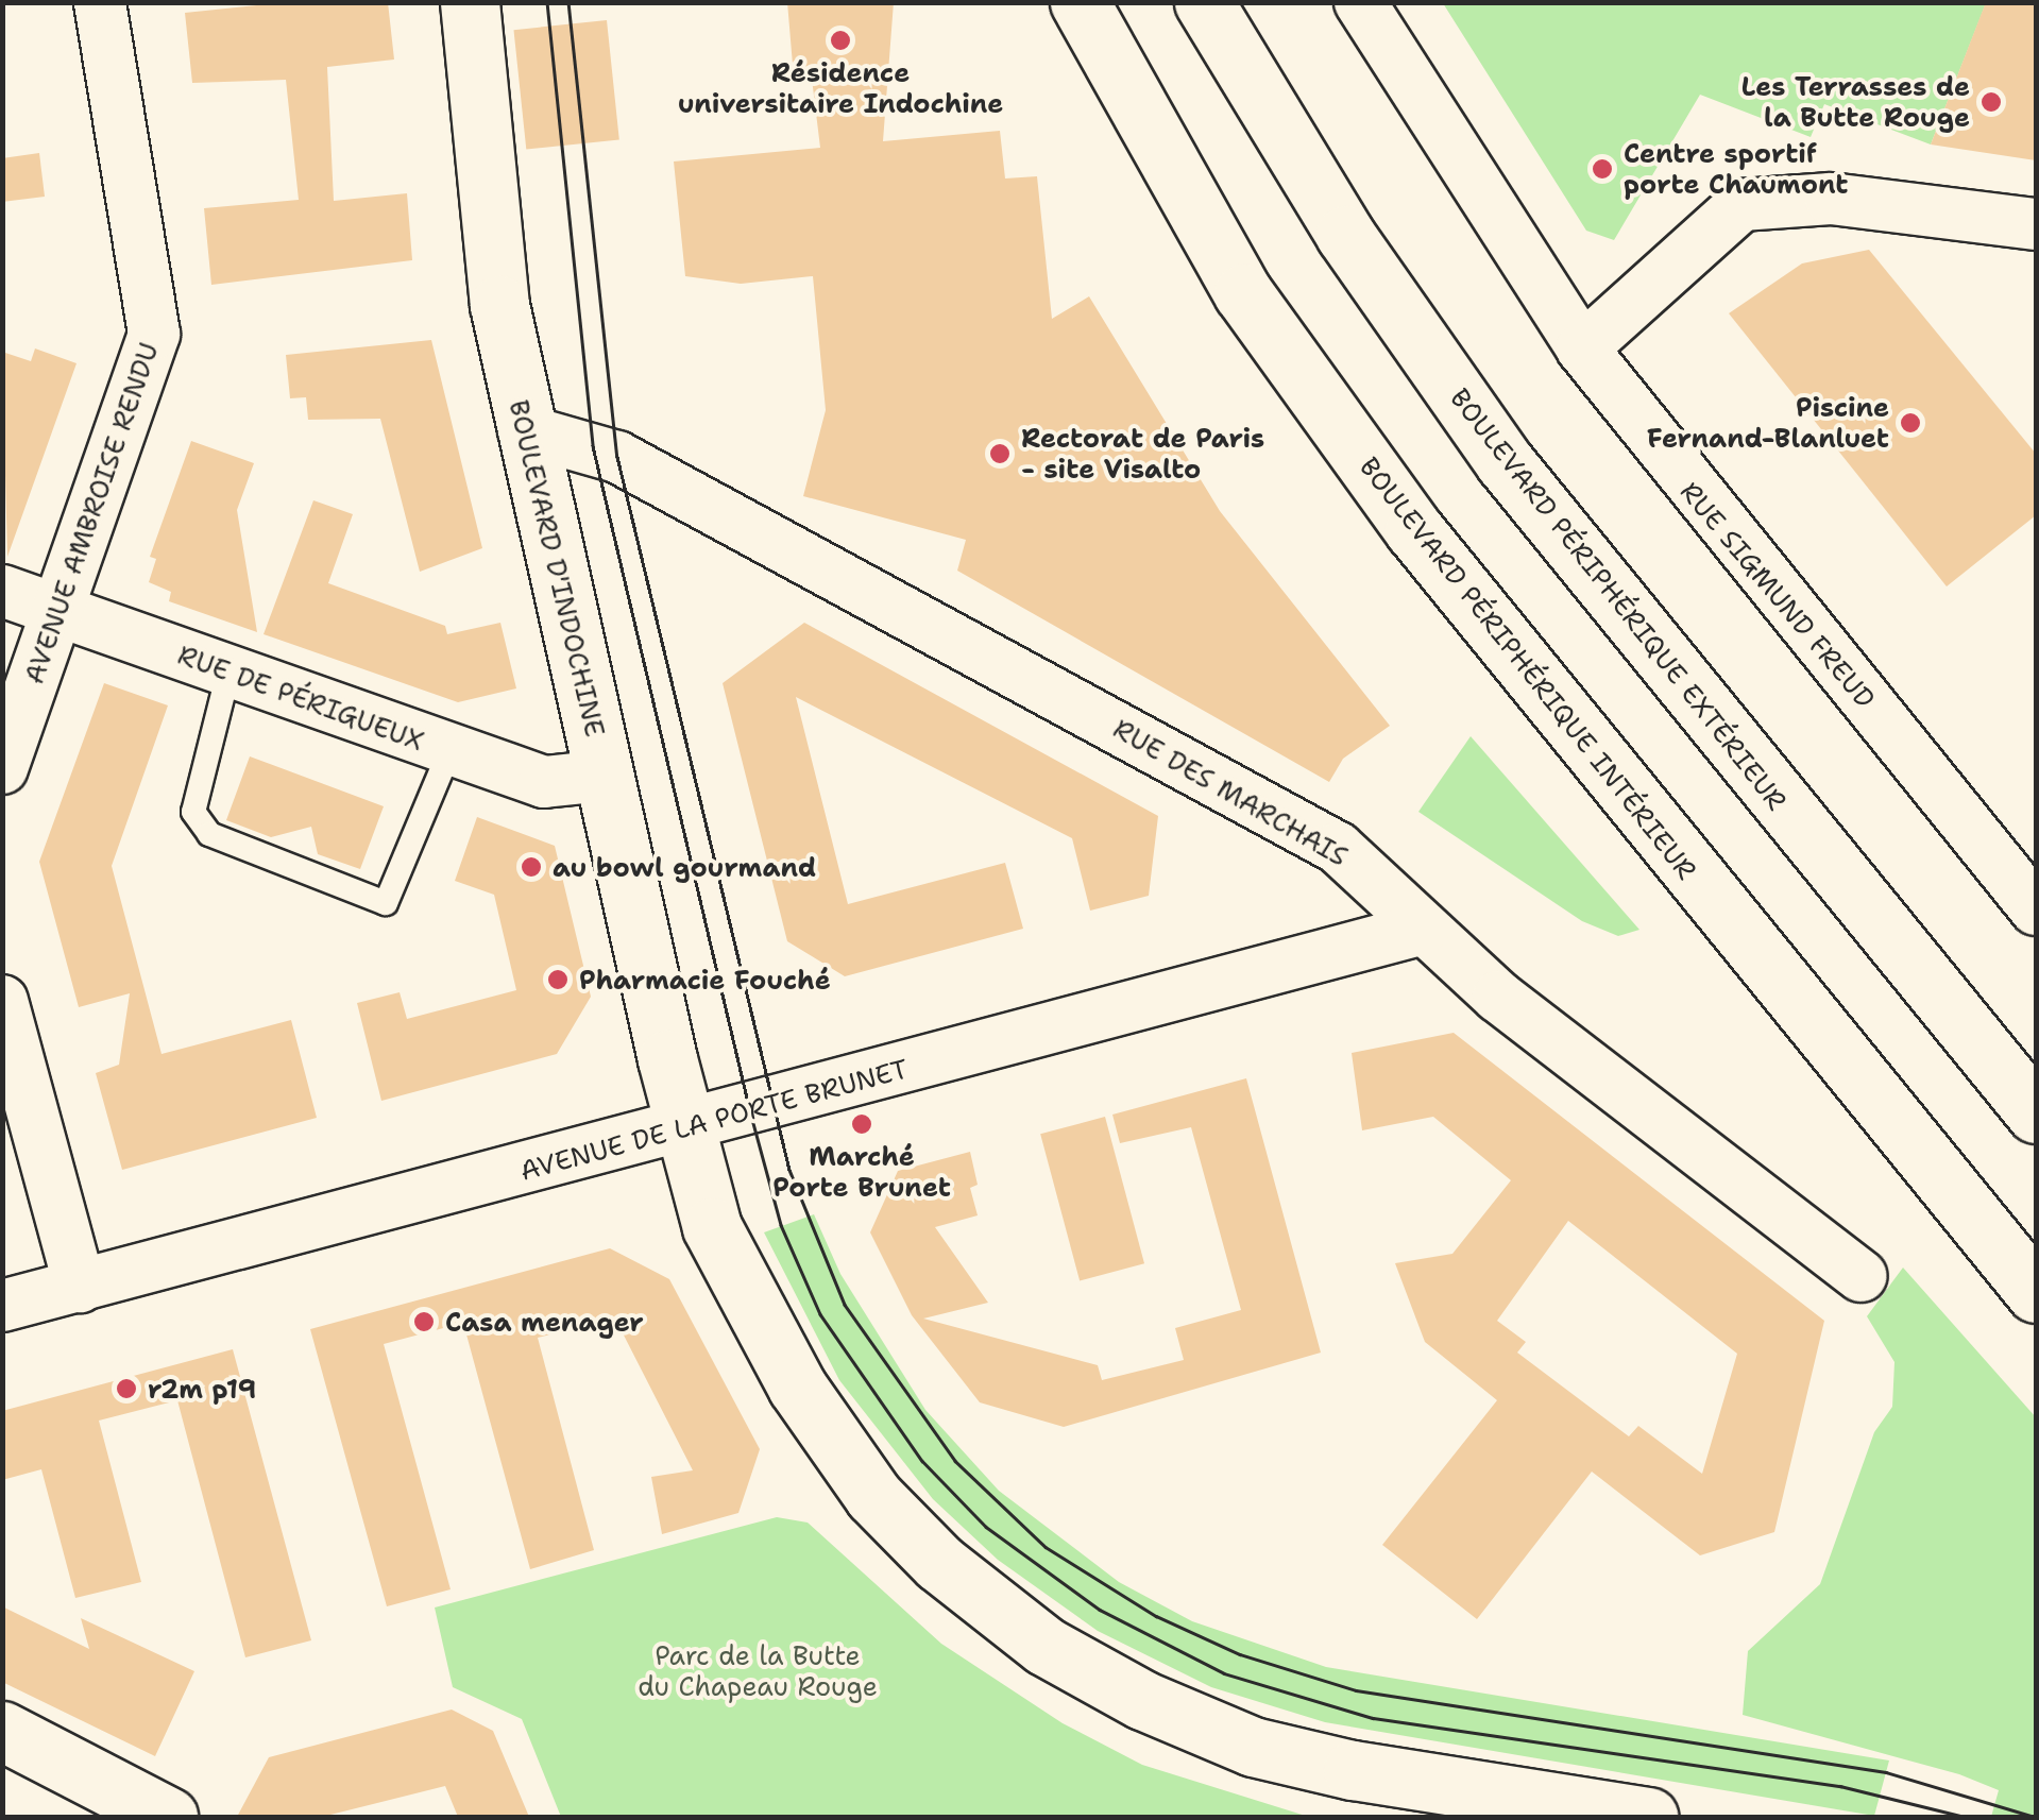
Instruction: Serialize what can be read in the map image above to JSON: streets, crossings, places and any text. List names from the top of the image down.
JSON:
{
  "streets": {
    "main road": ["BOULEVARD D'INDOCHINE", "BOULEVARD PÉRIPHÉRIQUE EXTÉRIEUR", "BOULEVARD PÉRIPHÉRIQUE INTÉRIEUR"],
    "street": [
      "AVENUE AMBROISE RENDU",
      "RUE SIGMUND FREUD",
      "RUE DE PÉRIGUEUX",
      "RUE DES MARCHAIS",
      "AVENUE DE LA PORTE BRUNET"
    ]
  },
  "crossings": [
    ["AVENUE AMBROISE RENDU", "RUE DE PÉRIGUEUX"],
    ["BOULEVARD D'INDOCHINE", "RUE DE PÉRIGUEUX"],
    ["BOULEVARD D'INDOCHINE", "RUE DES MARCHAIS"],
    ["BOULEVARD D'INDOCHINE", "AVENUE DE LA PORTE BRUNET"],
    ["RUE DES MARCHAIS", "AVENUE DE LA PORTE BRUNET"]
  ],
  "parks": ["Parc de la Butte du Chapeau Rouge"],
  "places": [
    "Résidence universitaire Indochine",
    "Les Terrasses de la Butte Rouge",
    "Centre sportif porte Chaumont",
    "Piscine Fernand-Blanluet",
    "Rectorat de Paris - site Visalto",
    "au bowl gourmand",
    "Pharmacie Fouché",
    "Marché Porte Brunet",
    "Casa menager",
    "r2m p19"
  ]
}
